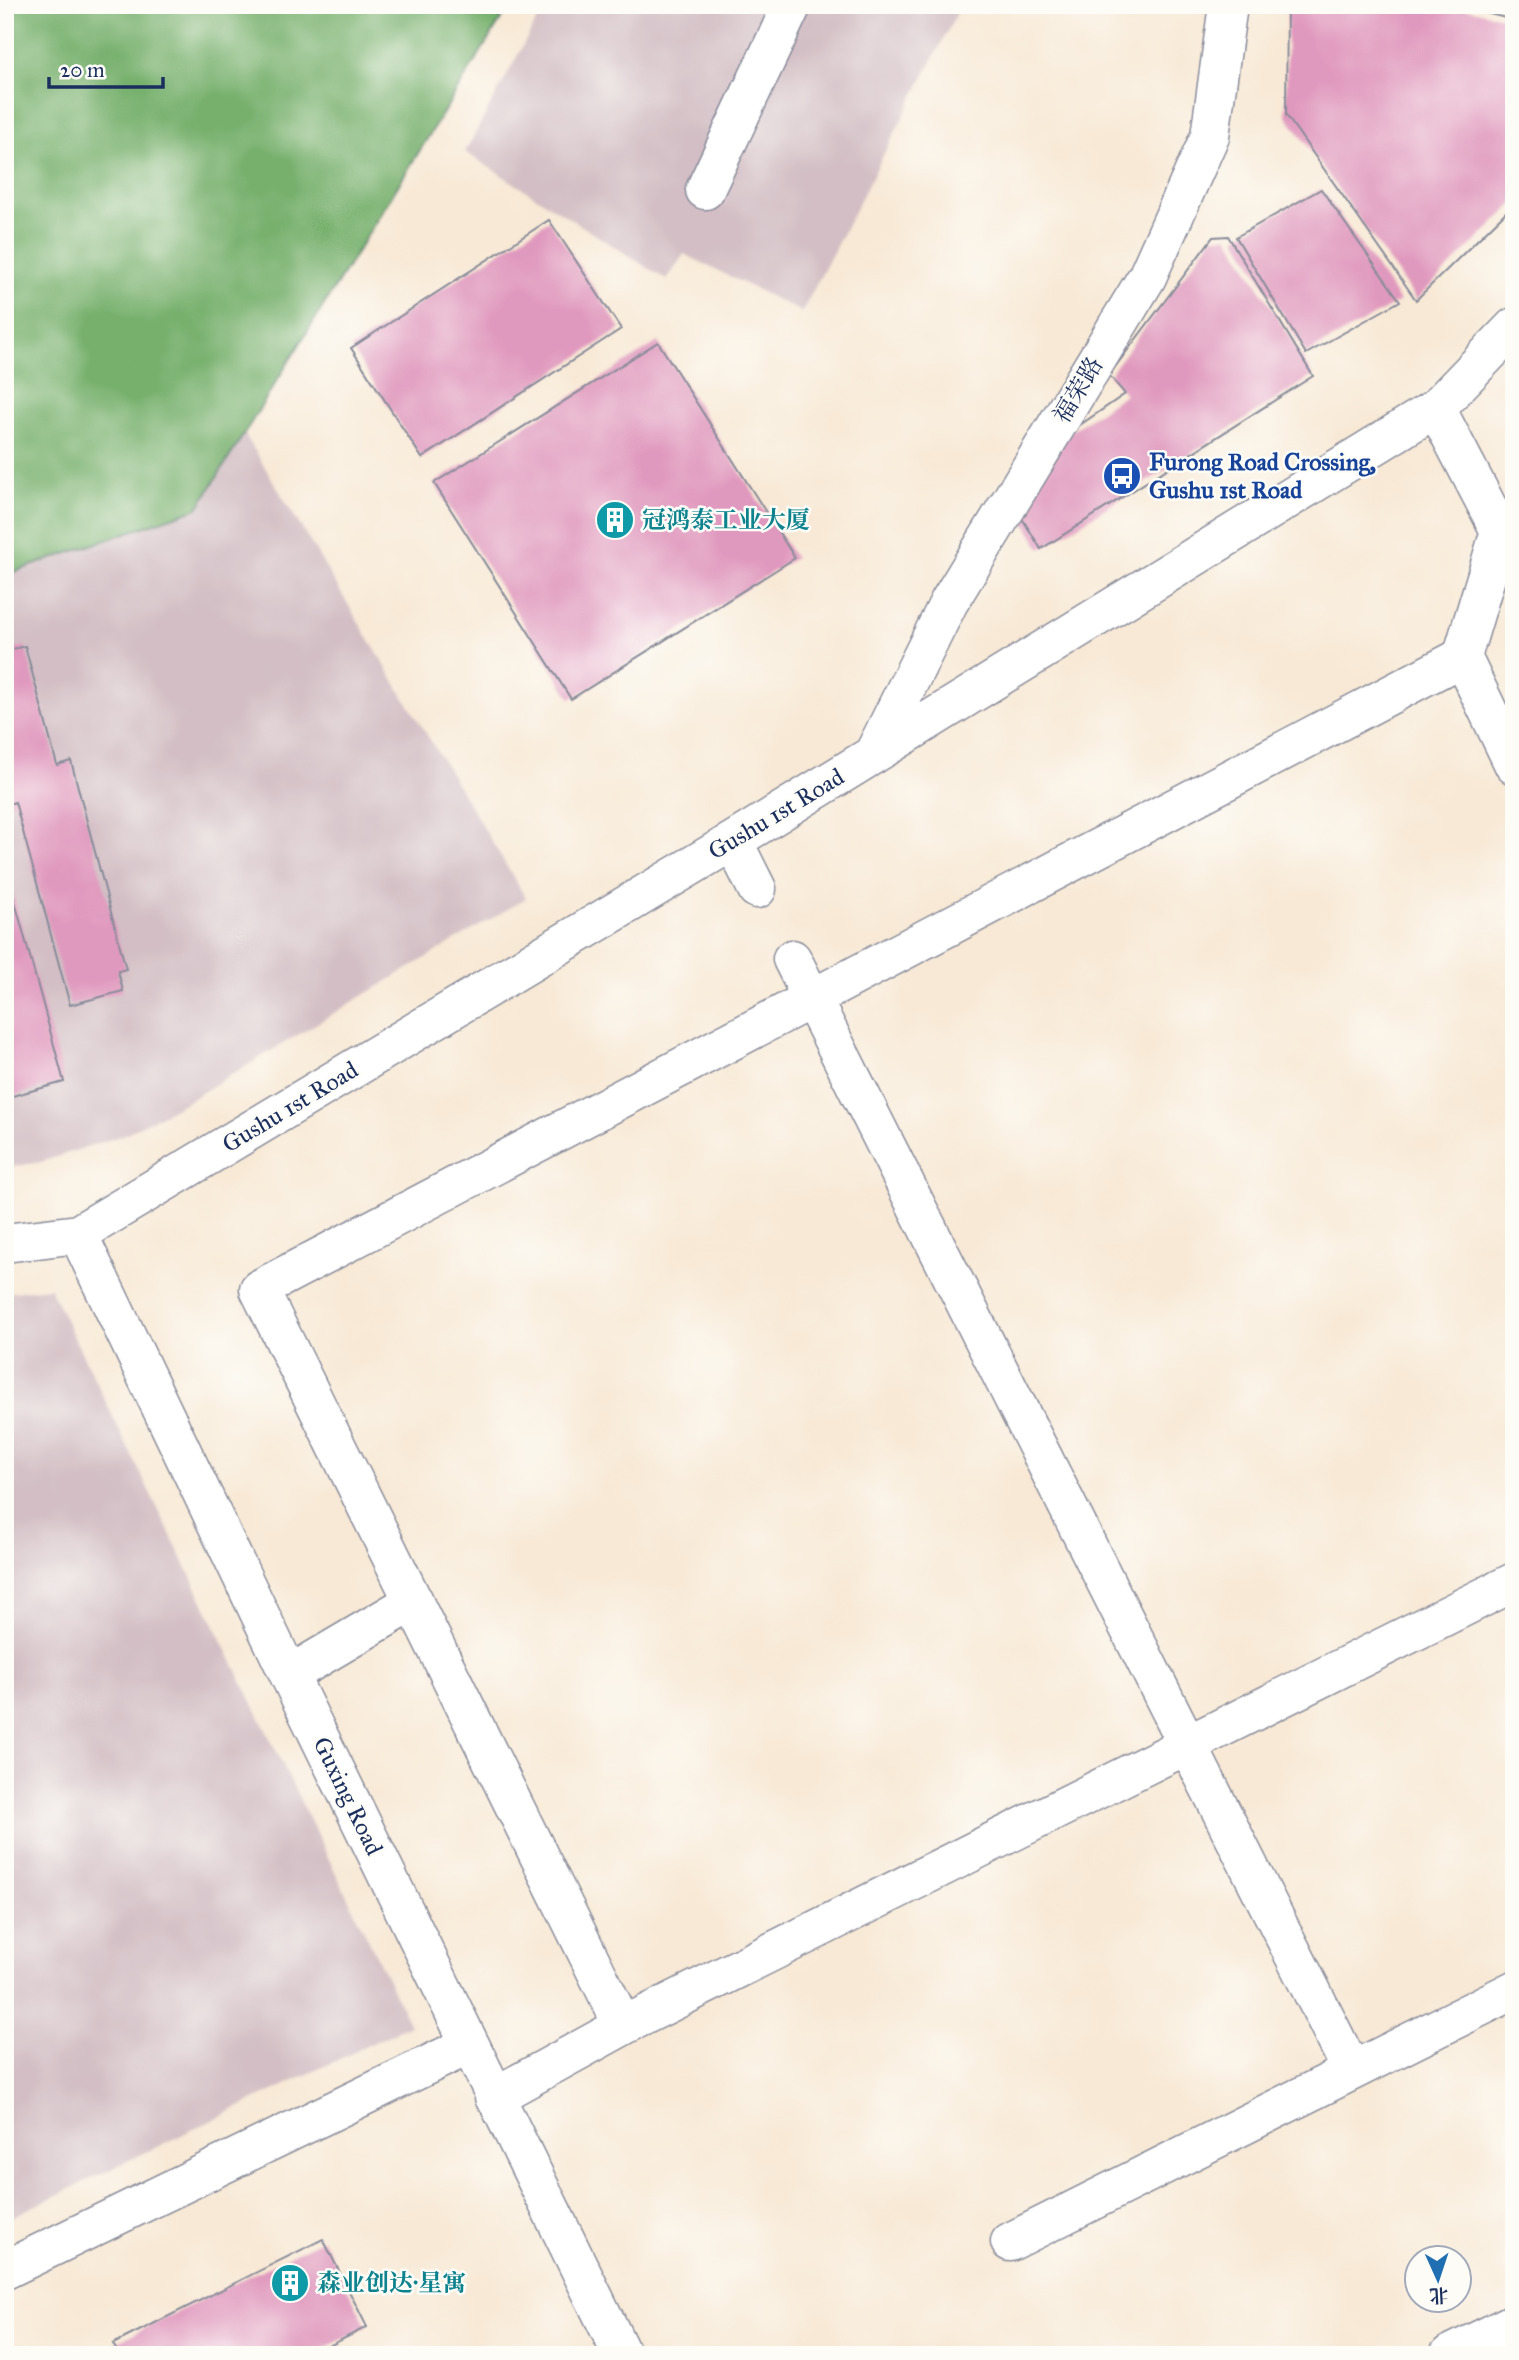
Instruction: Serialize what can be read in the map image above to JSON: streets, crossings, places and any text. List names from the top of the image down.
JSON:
{
  "streets": {
    "street": ["福荣路", "Gushu 1st Road", "Guxing Road"]
  },
  "crossings": [
    ["福荣路", "Gushu 1st Road"],
    ["Gushu 1st Road", "Guxing Road"]
  ],
  "places": {
    "bus stop": ["Furong Road Crossing, Gushu 1st Road"],
    "building": ["冠鸿泰工业大厦", "森业创达·星寓"]
  },
  "scale_bar": "20 m",
  "north": "bottom"
}
